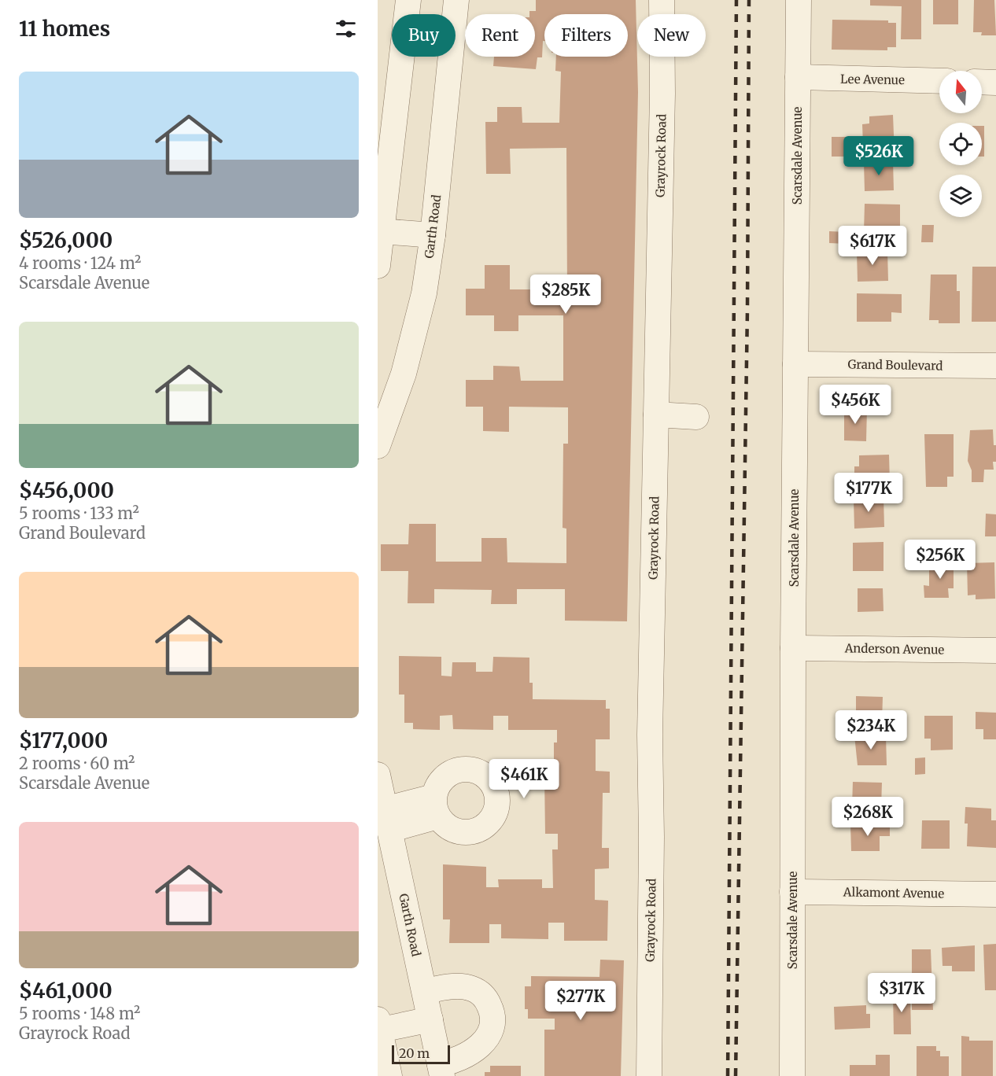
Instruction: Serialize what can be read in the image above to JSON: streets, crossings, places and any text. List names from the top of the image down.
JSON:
{
  "streets": {
    "street": [
      "Lee Avenue",
      "Grayrock Road",
      "Scarsdale Avenue",
      "Garth Road",
      "Grand Boulevard",
      "Anderson Avenue",
      "Alkamont Avenue"
    ]
  },
  "crossings": [
    ["Lee Avenue", "Scarsdale Avenue"],
    ["Scarsdale Avenue", "Grand Boulevard"],
    ["Scarsdale Avenue", "Anderson Avenue"],
    ["Scarsdale Avenue", "Alkamont Avenue"]
  ],
  "scale_bar": "20 m",
  "north": "top",
  "page": {
    "heading": "11 homes",
    "chip": [
      "Buy",
      "Rent",
      "Filters",
      "New"
    ],
    "list": [
      {
        "name": "$526,000",
        "note": "4 rooms · 124 m² · Scarsdale Avenue"
      },
      {
        "name": "$456,000",
        "note": "5 rooms · 133 m² · Grand Boulevard"
      },
      {
        "name": "$177,000",
        "note": "2 rooms · 60 m² · Scarsdale Avenue"
      },
      {
        "name": "$461,000",
        "note": "5 rooms · 148 m² · Grayrock Road"
      }
    ],
    "price": [
      "$526K",
      "$617K",
      "$285K",
      "$456K",
      "$177K",
      "$256K",
      "$234K",
      "$461K",
      "$268K",
      "$317K",
      "$277K"
    ],
    "scale": "20 m"
  }
}
